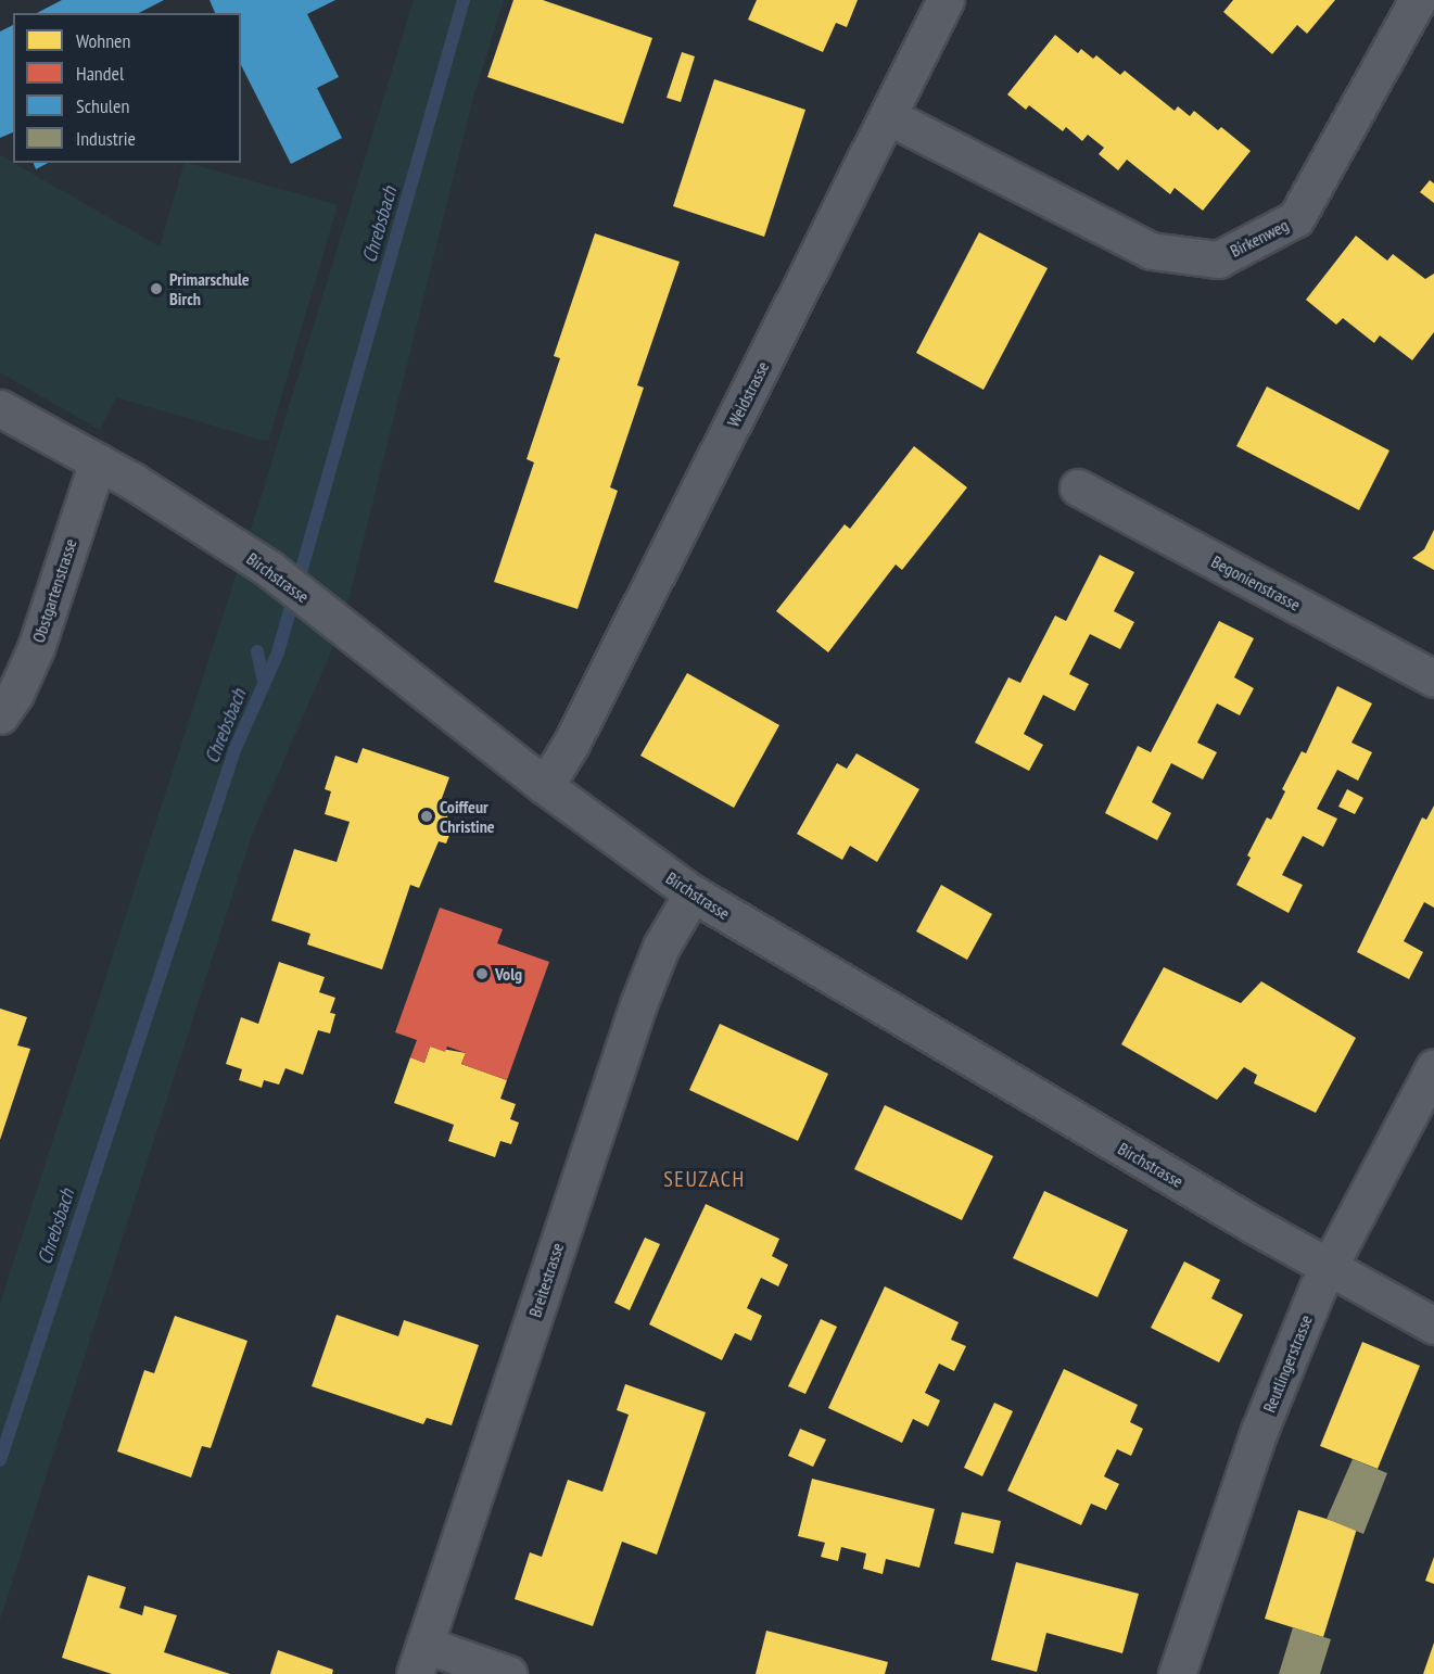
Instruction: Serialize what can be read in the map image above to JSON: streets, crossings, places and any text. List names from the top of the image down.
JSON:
{
  "streets": {
    "street": [
      "Birkenweg",
      "Weidstrasse",
      "Birchstrasse",
      "Begonienstrasse",
      "Obstgartenstrasse",
      "Breitestrasse",
      "Reutlingerstrasse"
    ]
  },
  "crossings": [
    ["Birkenweg", "Weidstrasse"],
    ["Weidstrasse", "Birchstrasse"],
    ["Birchstrasse", "Obstgartenstrasse"],
    ["Birchstrasse", "Breitestrasse"],
    ["Birchstrasse", "Reutlingerstrasse"]
  ],
  "districts": ["SEUZACH"],
  "water": ["Chrebsbach"],
  "places": ["Primarschule Birch", "Coiffeur Christine", "Volg"],
  "legend": [
    "Wohnen",
    "Handel",
    "Schulen",
    "Industrie"
  ]
}
